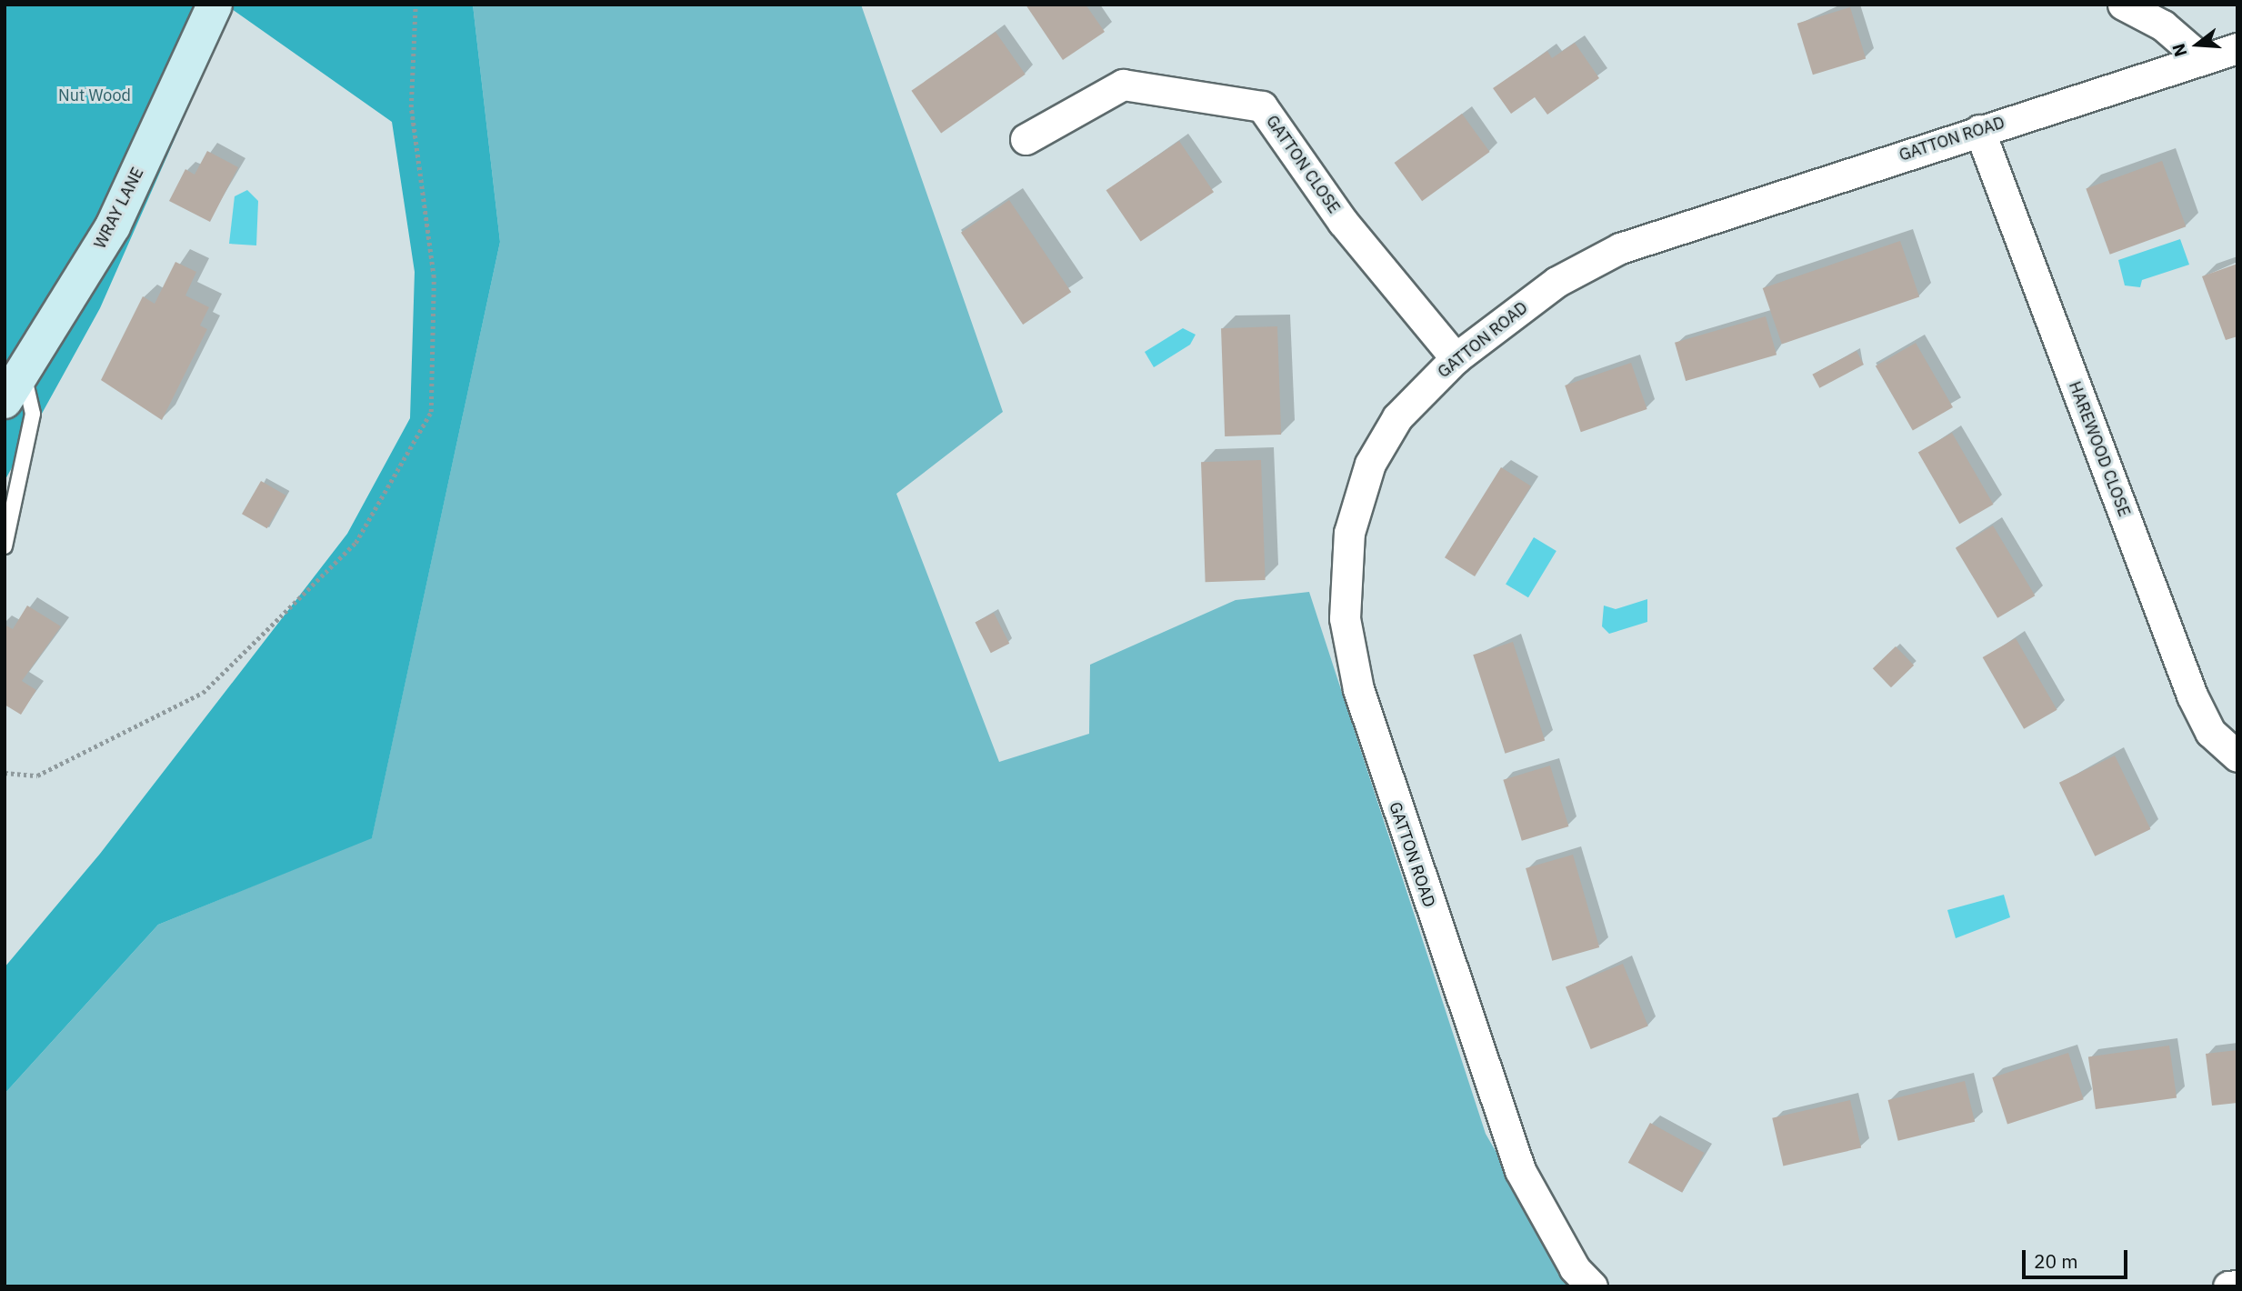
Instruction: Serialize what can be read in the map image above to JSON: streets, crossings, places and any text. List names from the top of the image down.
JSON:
{
  "streets": {
    "street": [
      "GATTON ROAD",
      "GATTON CLOSE",
      "WRAY LANE",
      "HAREWOOD CLOSE"
    ]
  },
  "crossings": [
    ["GATTON ROAD", "GATTON CLOSE"],
    ["GATTON ROAD", "HAREWOOD CLOSE"]
  ],
  "parks": ["Nut Wood"],
  "scale_bar": "20 m",
  "north": "left"
}
